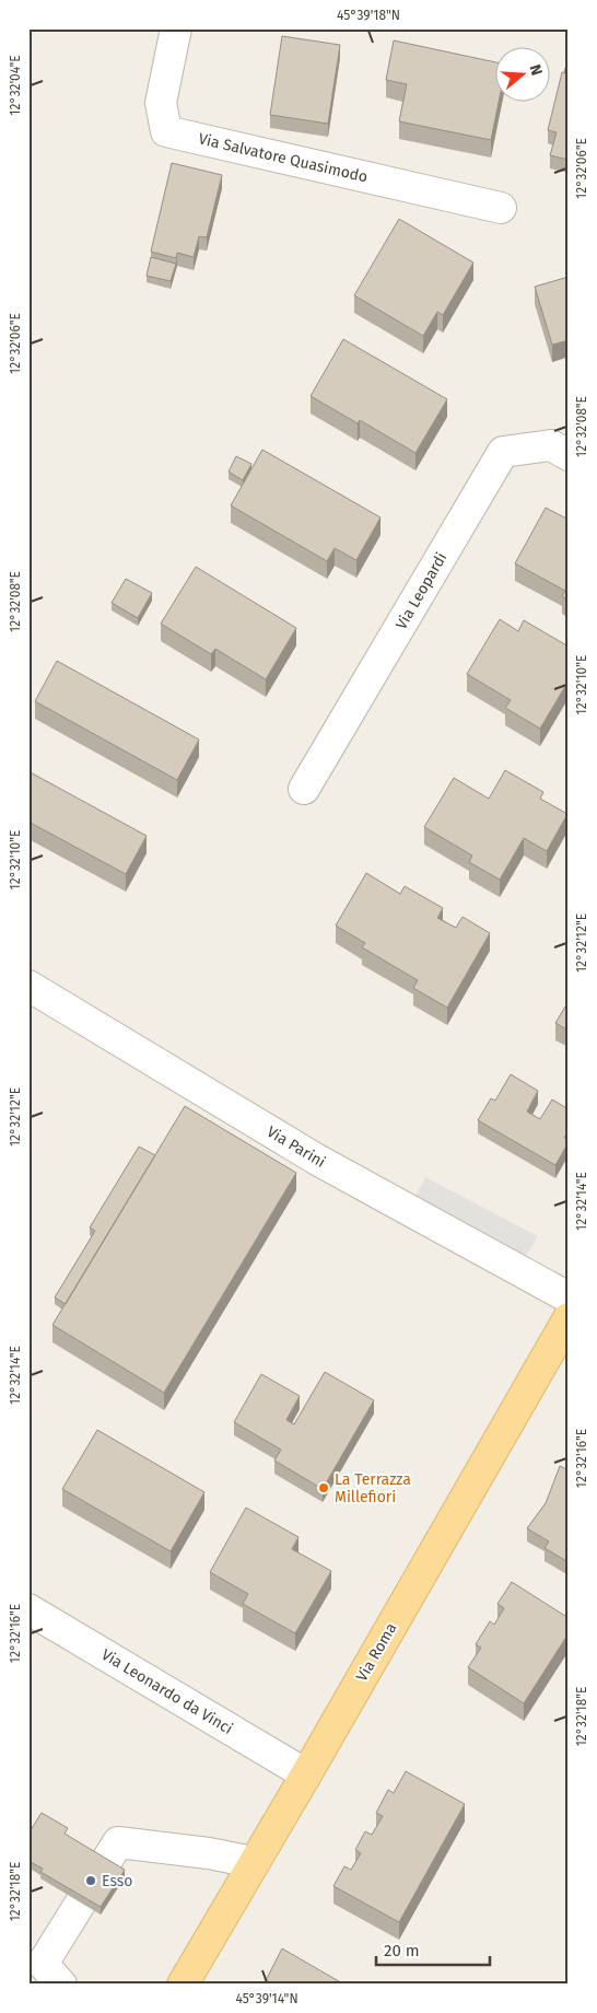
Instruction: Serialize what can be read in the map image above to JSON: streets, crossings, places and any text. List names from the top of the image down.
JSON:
{
  "streets": {
    "main road": ["Via Roma"],
    "street": [
      "Via Salvatore Quasimodo",
      "Via Leopardi",
      "Via Parini",
      "Via Leonardo da Vinci"
    ]
  },
  "crossings": [
    ["Via Roma", "Via Leonardo da Vinci"]
  ],
  "places": ["La Terrazza Millefiori", "Esso"],
  "scale_bar": "20 m",
  "north": "right",
  "coordinates": [
    "45°39'18\"N",
    "12°32'04\"E",
    "12°32'06\"E",
    "12°32'08\"E",
    "12°32'10\"E",
    "12°32'12\"E",
    "12°32'14\"E",
    "12°32'16\"E",
    "12°32'18\"E",
    "45°39'14\"N"
  ]
}
